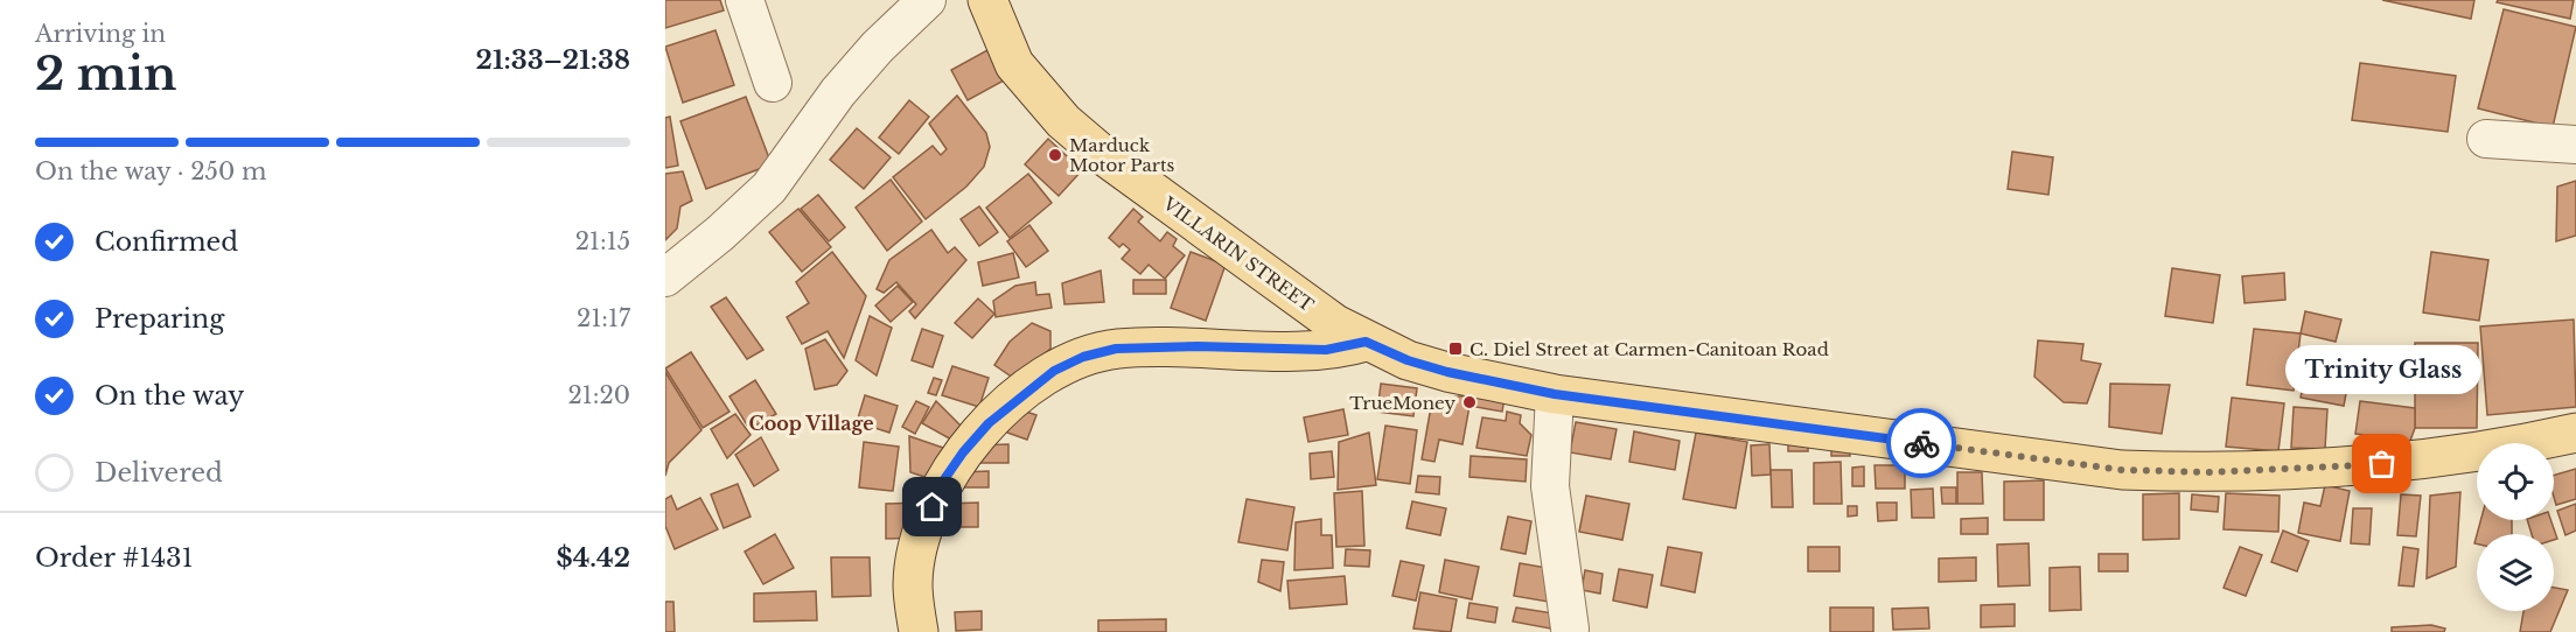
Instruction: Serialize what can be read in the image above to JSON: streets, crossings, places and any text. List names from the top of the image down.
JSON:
{
  "streets": {
    "main road": ["VILLARIN STREET"]
  },
  "districts": ["Coop Village"],
  "places": {
    "other": ["Marduck Motor Parts", "TrueMoney", "Trinity Glass"],
    "transit": ["C. Diel Street at Carmen-Canitoan Road"]
  },
  "page": {
    "heading": ["2 min", "Arriving in", "21:33–21:38"],
    "panel": ["Order #1431", "$4.42"],
    "bar": "On the way · 250 m",
    "list": [
      ["Confirmed", "21:15"],
      ["Preparing", "21:17"],
      ["On the way", "21:20"],
      "Delivered"
    ],
    "bubble": "Trinity Glass"
  }
}
